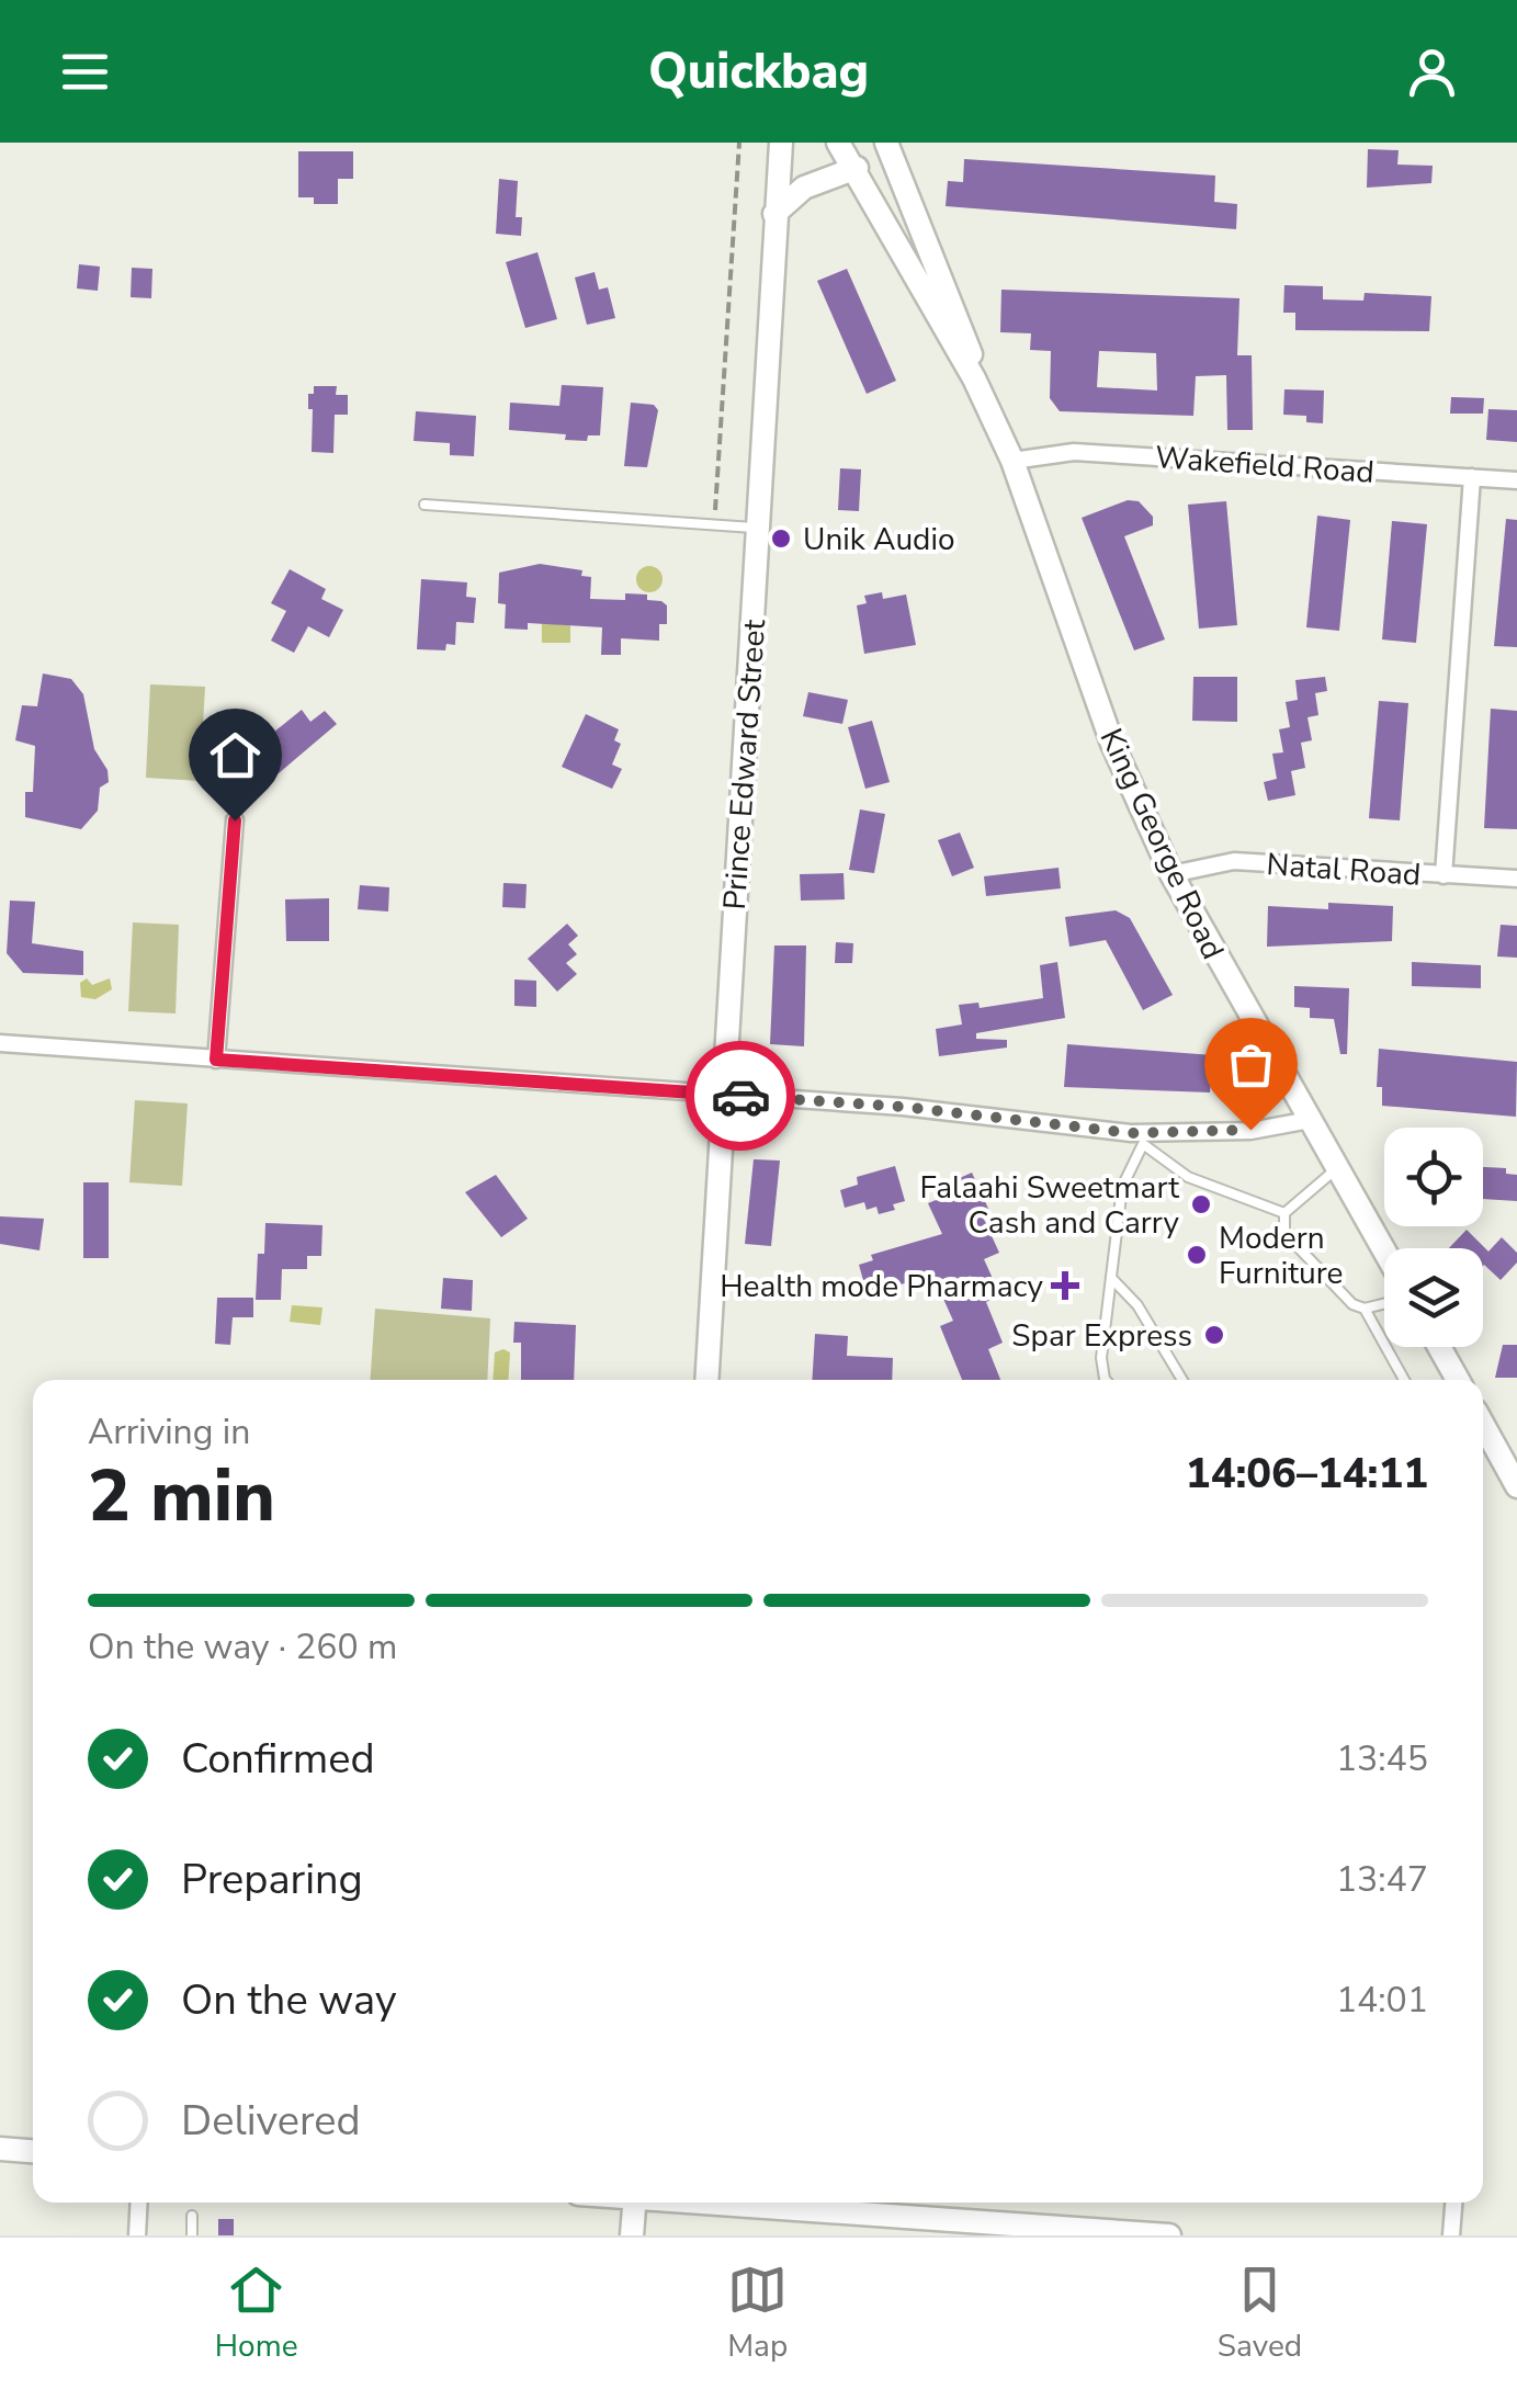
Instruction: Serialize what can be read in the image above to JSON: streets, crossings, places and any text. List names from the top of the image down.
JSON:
{
  "streets": {
    "main road": ["Prince Edward Street", "King George Road"],
    "street": ["Wakefield Road", "Natal Road"]
  },
  "crossings": [
    ["Wakefield Road", "King George Road"],
    ["King George Road", "Natal Road"]
  ],
  "places": {
    "other": [
      "Unik Audio",
      "Falaahi Sweetmart Cash and Carry",
      "Modern Furniture",
      "Spar Express"
    ],
    "health": ["Health mode Pharmacy"]
  },
  "page": {
    "header": "Quickbag",
    "heading": ["2 min", "Arriving in", "14:06–14:11"],
    "bar": "On the way · 260 m",
    "list": [
      ["Confirmed", "13:45"],
      ["Preparing", "13:47"],
      ["On the way", "14:01"],
      "Delivered"
    ],
    "tabs": ["Home", "Map", "Saved"]
  }
}
